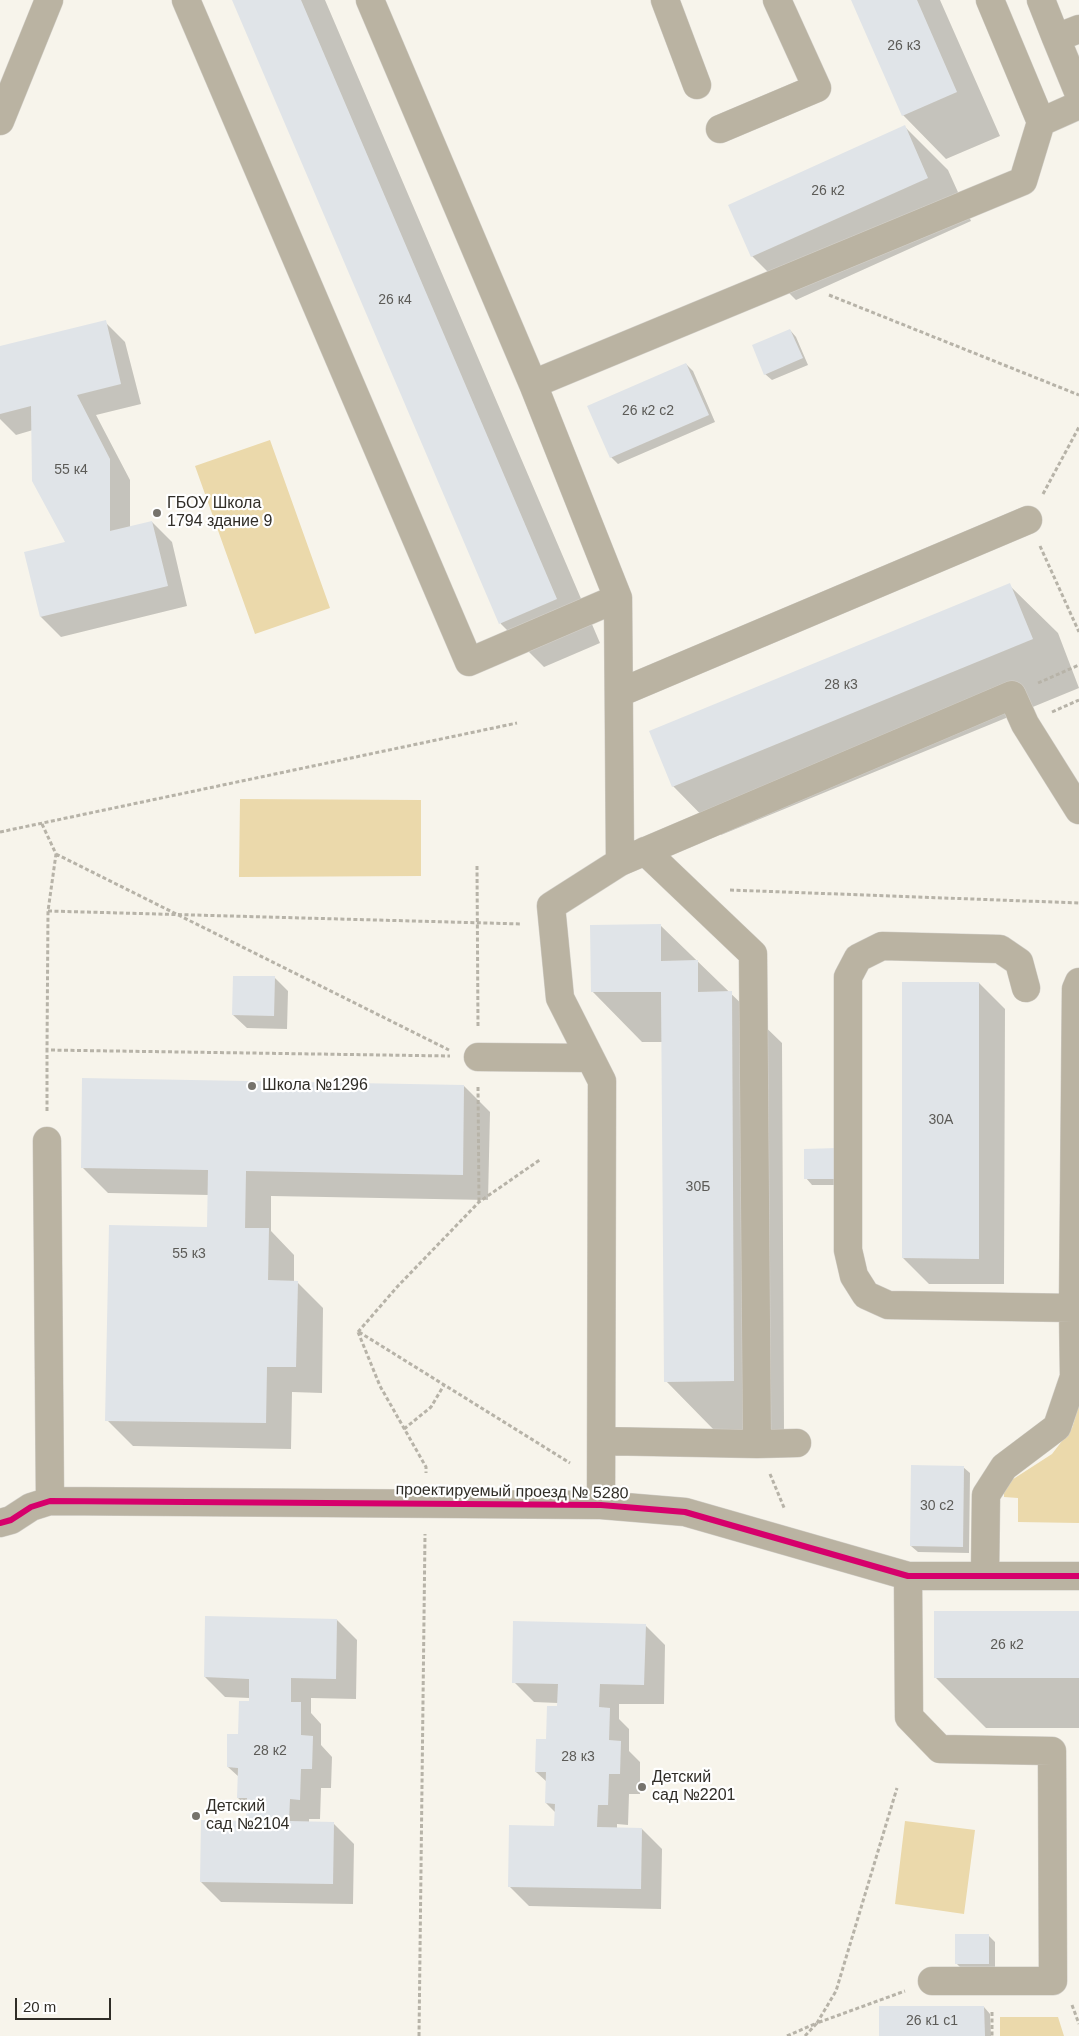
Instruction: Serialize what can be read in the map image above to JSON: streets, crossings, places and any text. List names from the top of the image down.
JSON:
{
  "streets": {
    "street": ["проектируемый проезд № 5280"]
  },
  "places": [
    "ГБОУ Школа 1794 здание 9",
    "Школа №1296",
    "Детский сад №2201",
    "Детский сад №2104"
  ],
  "house_numbers": [
    "26 к3",
    "26 к2",
    "26 к4",
    "26 к2 с2",
    "55 к4",
    "28 к3",
    "30А",
    "30Б",
    "55 к3",
    "30 с2",
    "26 к2",
    "28 к2",
    "28 к3",
    "26 к1 с1"
  ],
  "scale_bar": "20 m"
}
